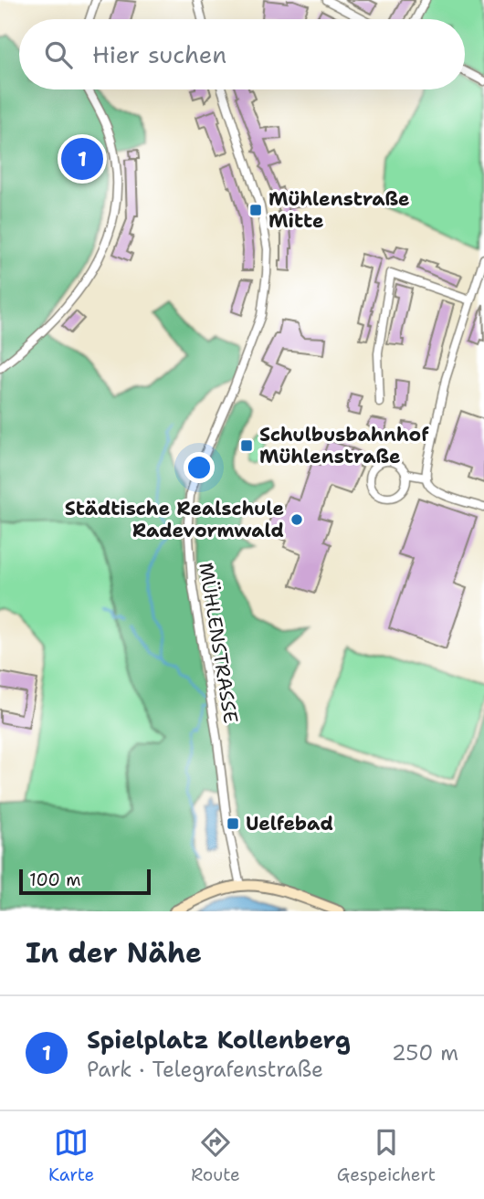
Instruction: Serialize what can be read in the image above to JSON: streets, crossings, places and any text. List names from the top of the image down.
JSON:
{
  "streets": {
    "street": ["MÜHLENSTRASSE"]
  },
  "places": {
    "transit": ["Mühlenstraße Mitte", "Schulbusbahnhof Mühlenstraße", "Uelfebad"],
    "other": ["Städtische Realschule Radevormwald"]
  },
  "scale_bar": "100 m",
  "page": {
    "search": "Hier suchen",
    "pins": "1",
    "scale": "100 m",
    "heading": "In der Nähe",
    "list": [
      {
        "mark": "1",
        "name": "Spielplatz Kollenberg",
        "note": "Park · Telegrafenstraße",
        "value": "250 m"
      }
    ],
    "nav": ["Karte", "Route", "Gespeichert"]
  }
}
